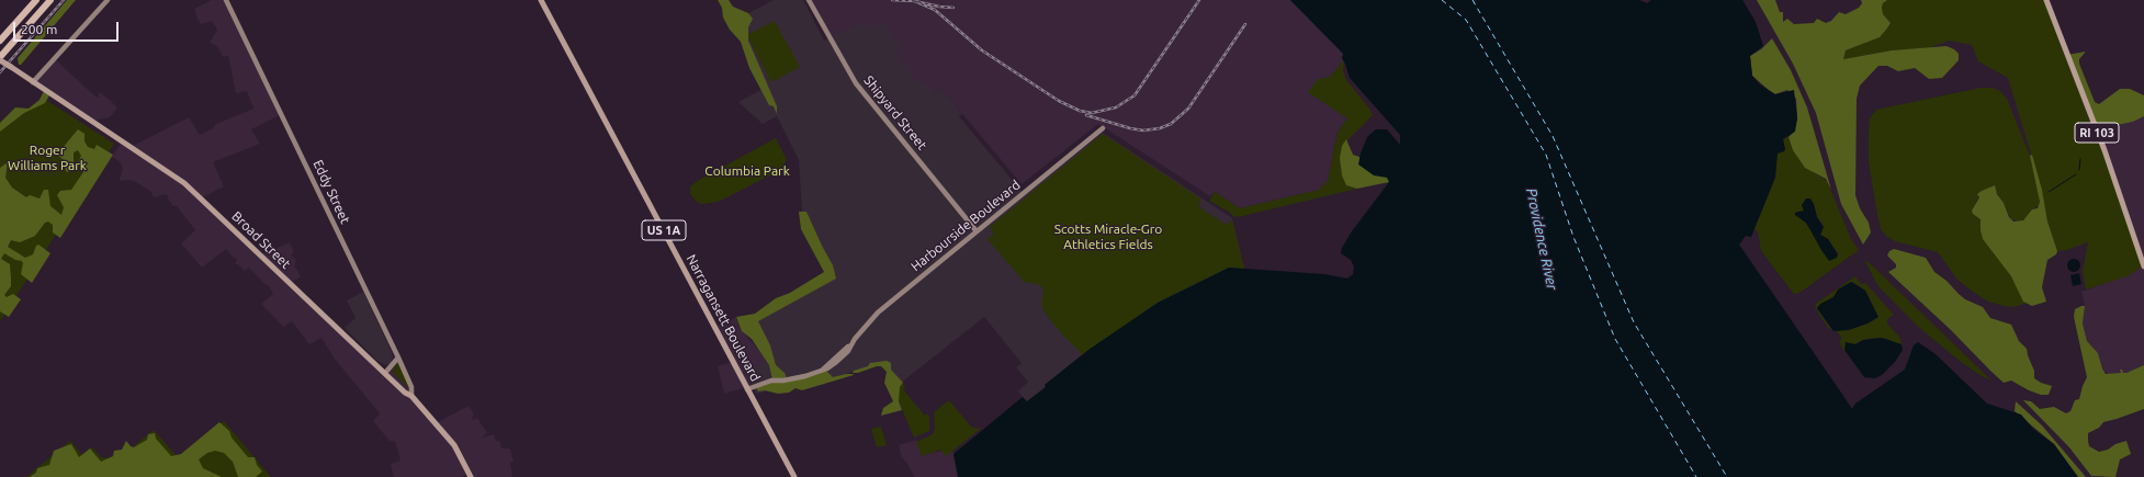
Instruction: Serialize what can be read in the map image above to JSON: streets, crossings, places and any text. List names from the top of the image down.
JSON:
{
  "streets": {
    "main road": [
      "RI 103",
      "US 1A",
      "Broad Street",
      "Narragansett Boulevard"
    ],
    "street": ["Shipyard Street", "Eddy Street", "Harbourside Boulevard"]
  },
  "crossings": [
    ["Shipyard Street", "Harbourside Boulevard"],
    ["Eddy Street", "Broad Street"],
    ["Harbourside Boulevard", "Narragansett Boulevard"]
  ],
  "water": ["Providence River"],
  "parks": ["Roger Williams Park", "Columbia Park", "Scotts Miracle-Gro Athletics Fields"],
  "scale_bar": "200 m"
}
